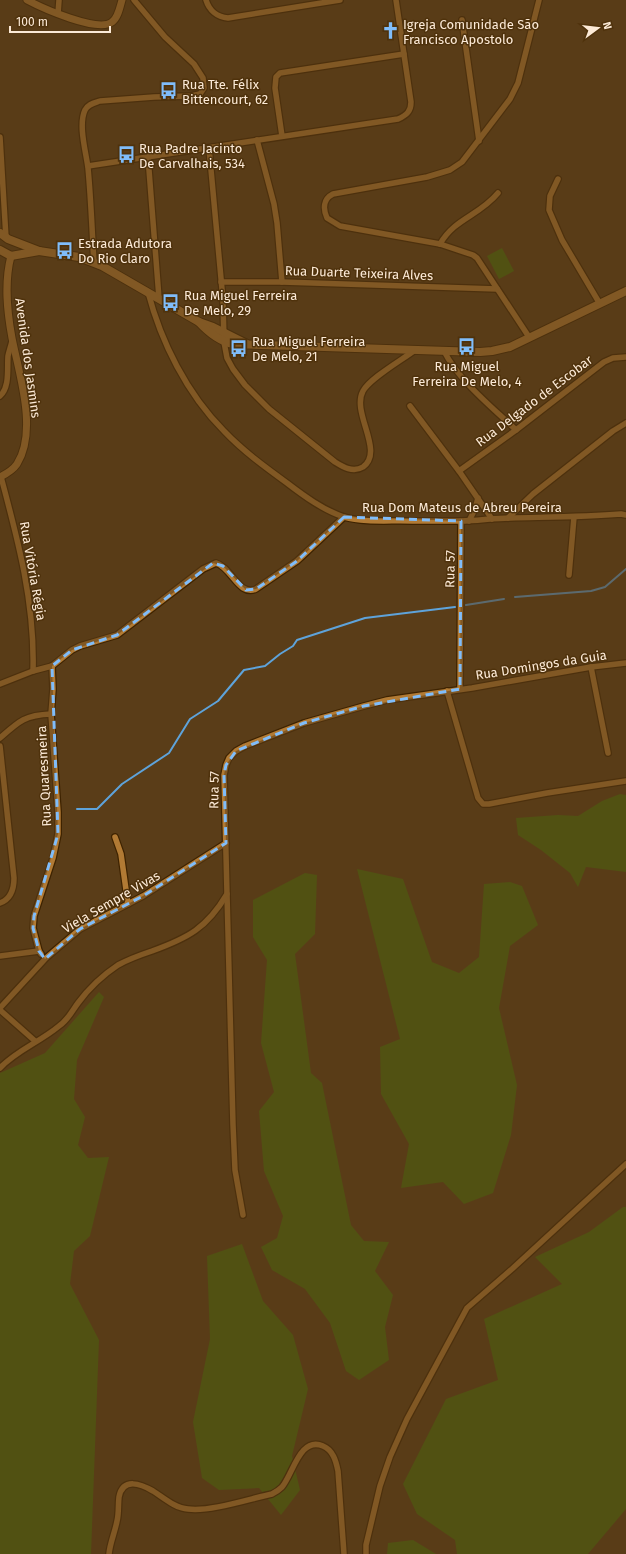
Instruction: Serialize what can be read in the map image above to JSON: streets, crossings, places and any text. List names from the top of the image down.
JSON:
{
  "streets": {
    "street": [
      "Rua Duarte Teixeira Alves",
      "Avenida dos Jasmins",
      "Rua Delgado de Escobar",
      "Rua Dom Mateus de Abreu Pereira",
      "Rua 57",
      "Rua Vitória Régia",
      "Rua Domingos da Guia",
      "Rua Quaresmeira",
      "Viela Sempre Vivas"
    ]
  },
  "crossings": [
    ["Avenida dos Jasmins", "Rua Vitória Régia"],
    ["Rua Dom Mateus de Abreu Pereira", "Rua 57"],
    ["Rua 57", "Rua Domingos da Guia"],
    ["Rua 57", "Viela Sempre Vivas"]
  ],
  "places": {
    "church": ["Igreja Comunidade São Francisco Apostolo"],
    "bus stop": [
      "Rua Tte. Félix Bittencourt, 62",
      "Rua Padre Jacinto De Carvalhais, 534",
      "Estrada Adutora Do Rio Claro",
      "Rua Miguel Ferreira De Melo, 29",
      "Rua Miguel Ferreira De Melo, 4",
      "Rua Miguel Ferreira De Melo, 21"
    ]
  },
  "scale_bar": "100 m",
  "north": "right"
}
